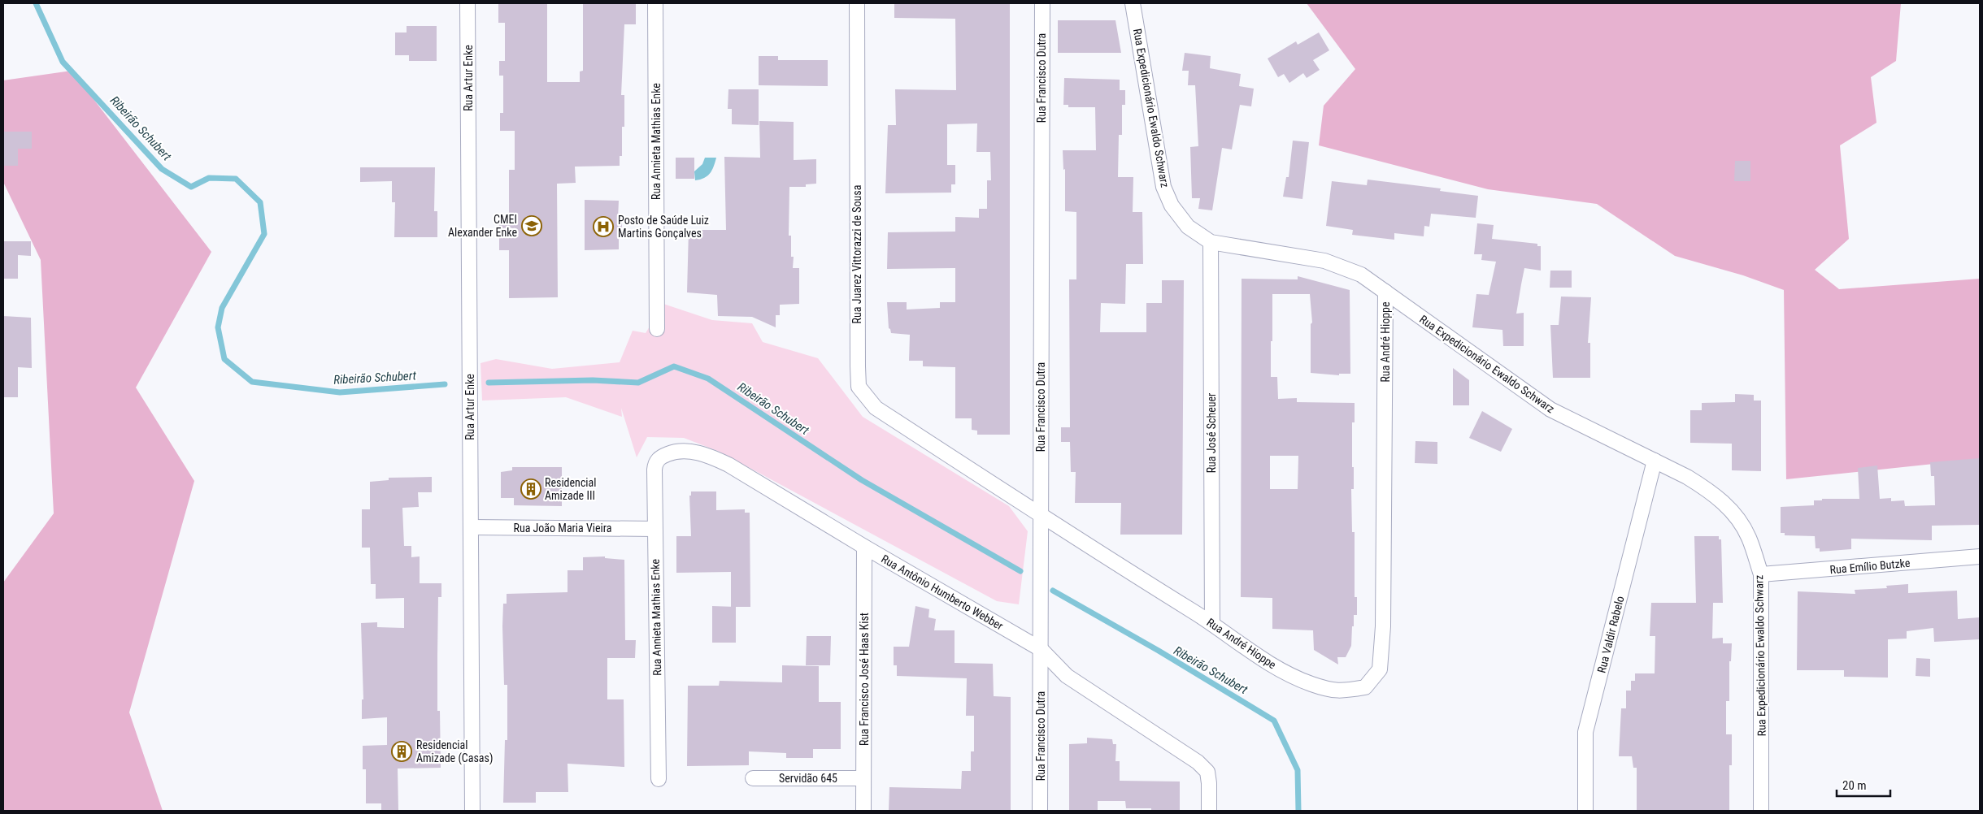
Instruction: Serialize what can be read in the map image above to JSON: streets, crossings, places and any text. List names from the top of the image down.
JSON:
{
  "streets": {
    "street": [
      "Rua Artur Enke",
      "Rua Francisco Dutra",
      "Rua Expedicionário Ewaldo Schwarz",
      "Rua Annieta Mathias Enke",
      "Rua Juarez Vittorazzi de Sousa",
      "Rua André Hioppe",
      "Rua José Scheuer",
      "Rua João Maria Vieira",
      "Rua Emílio Butzke",
      "Rua Antônio Humberto Webber",
      "Rua Valdir Rabelo",
      "Rua Francisco José Haas Kist",
      "Servidão 645"
    ]
  },
  "crossings": [
    ["Rua Artur Enke", "Rua João Maria Vieira"],
    ["Rua Francisco Dutra", "Rua André Hioppe"],
    ["Rua Francisco Dutra", "Rua Antônio Humberto Webber"],
    ["Rua Expedicionário Ewaldo Schwarz", "Rua André Hioppe"],
    ["Rua Expedicionário Ewaldo Schwarz", "Rua José Scheuer"],
    ["Rua Expedicionário Ewaldo Schwarz", "Rua Emílio Butzke"],
    ["Rua Expedicionário Ewaldo Schwarz", "Rua Valdir Rabelo"],
    ["Rua Annieta Mathias Enke", "Rua João Maria Vieira"],
    ["Rua Annieta Mathias Enke", "Rua Antônio Humberto Webber"],
    ["Rua Juarez Vittorazzi de Sousa", "Rua André Hioppe"],
    ["Rua André Hioppe", "Rua José Scheuer"],
    ["Rua Antônio Humberto Webber", "Rua Francisco José Haas Kist"],
    ["Rua Francisco José Haas Kist", "Servidão 645"]
  ],
  "water": ["Ribeirão Schubert"],
  "places": {
    "school or university": ["CMEI Alexander Enke"],
    "hospital": ["Posto de Saúde Luiz Martins Gonçalves"],
    "building": ["Residencial Amizade III", "Residencial Amizade (Casas)"]
  },
  "scale_bar": "20 m"
}
